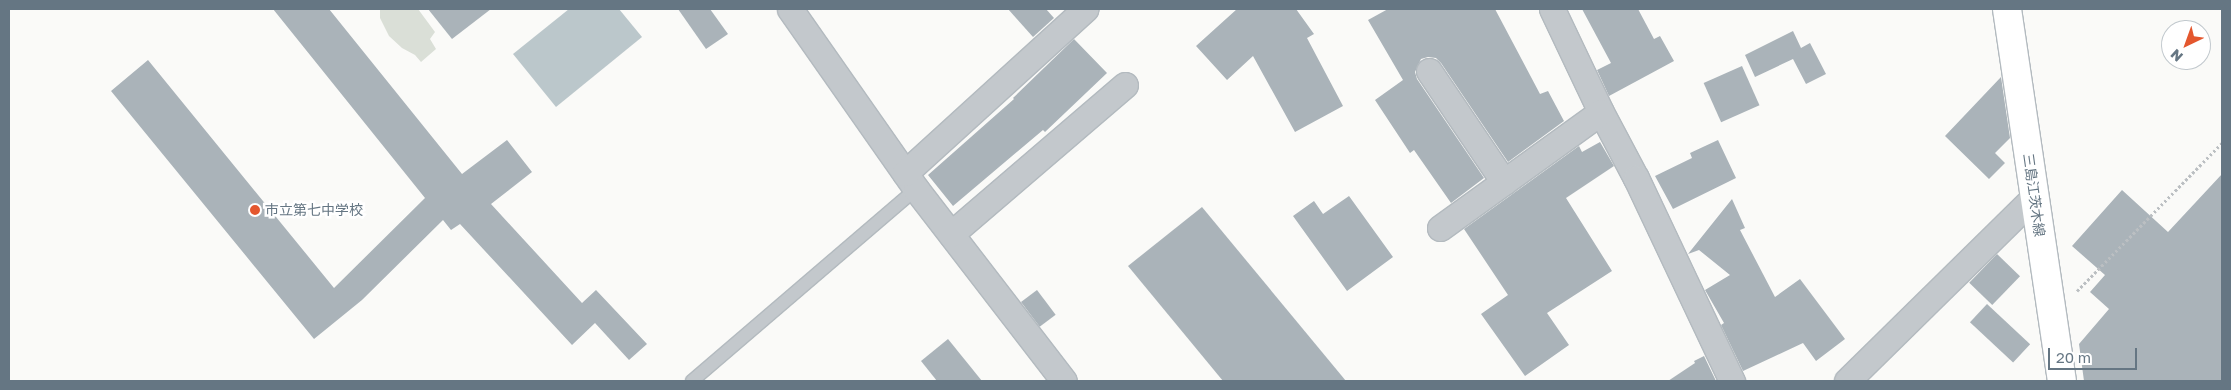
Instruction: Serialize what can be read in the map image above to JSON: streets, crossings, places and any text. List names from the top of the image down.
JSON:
{
  "streets": {
    "main road": ["三島江茨木線"]
  },
  "places": ["市立第七中学校"],
  "scale_bar": "20 m",
  "north": "bottom left"
}
